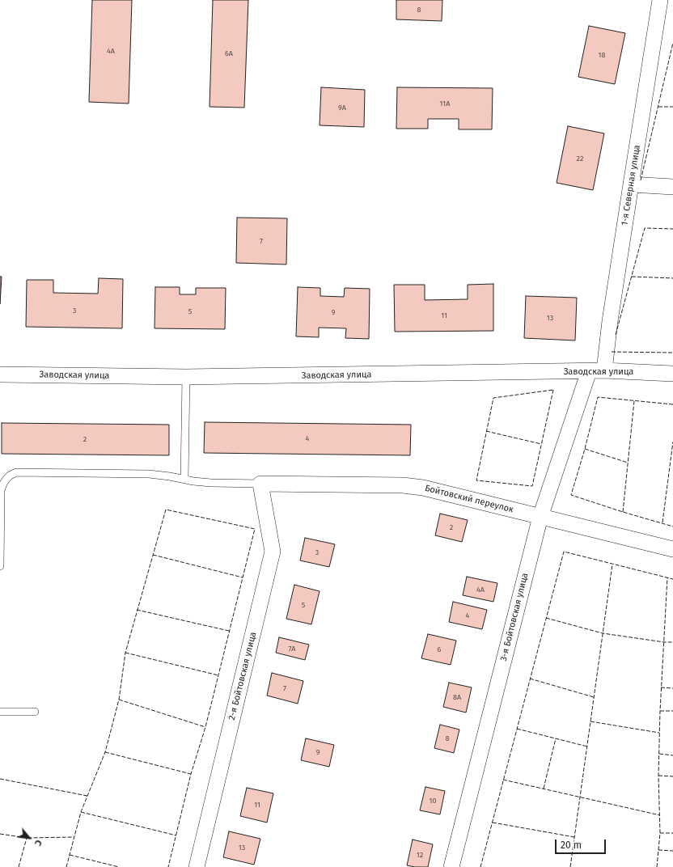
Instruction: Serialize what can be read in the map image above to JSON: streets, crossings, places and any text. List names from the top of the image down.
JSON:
{
  "streets": {
    "street": [
      "1-я Северная улица",
      "Заводская улица",
      "Бойтовский переулок",
      "3-я Бойтовская улица",
      "2-я Бойтовская улица"
    ]
  },
  "crossings": [
    ["1-я Северная улица", "Заводская улица"],
    ["1-я Северная улица", "3-я Бойтовская улица"],
    ["Заводская улица", "3-я Бойтовская улица"],
    ["Бойтовский переулок", "3-я Бойтовская улица"],
    ["Бойтовский переулок", "2-я Бойтовская улица"]
  ],
  "house_numbers": [
    "8",
    "4А",
    "6А",
    "18",
    "11А",
    "9А",
    "22",
    "7",
    "3",
    "5",
    "9",
    "11",
    "13",
    "4",
    "2",
    "2",
    "3",
    "4А",
    "5",
    "4",
    "7А",
    "6",
    "7",
    "8А",
    "8",
    "9",
    "10",
    "11",
    "13",
    "12"
  ],
  "scale_bar": "20 m",
  "north": "bottom right"
}
